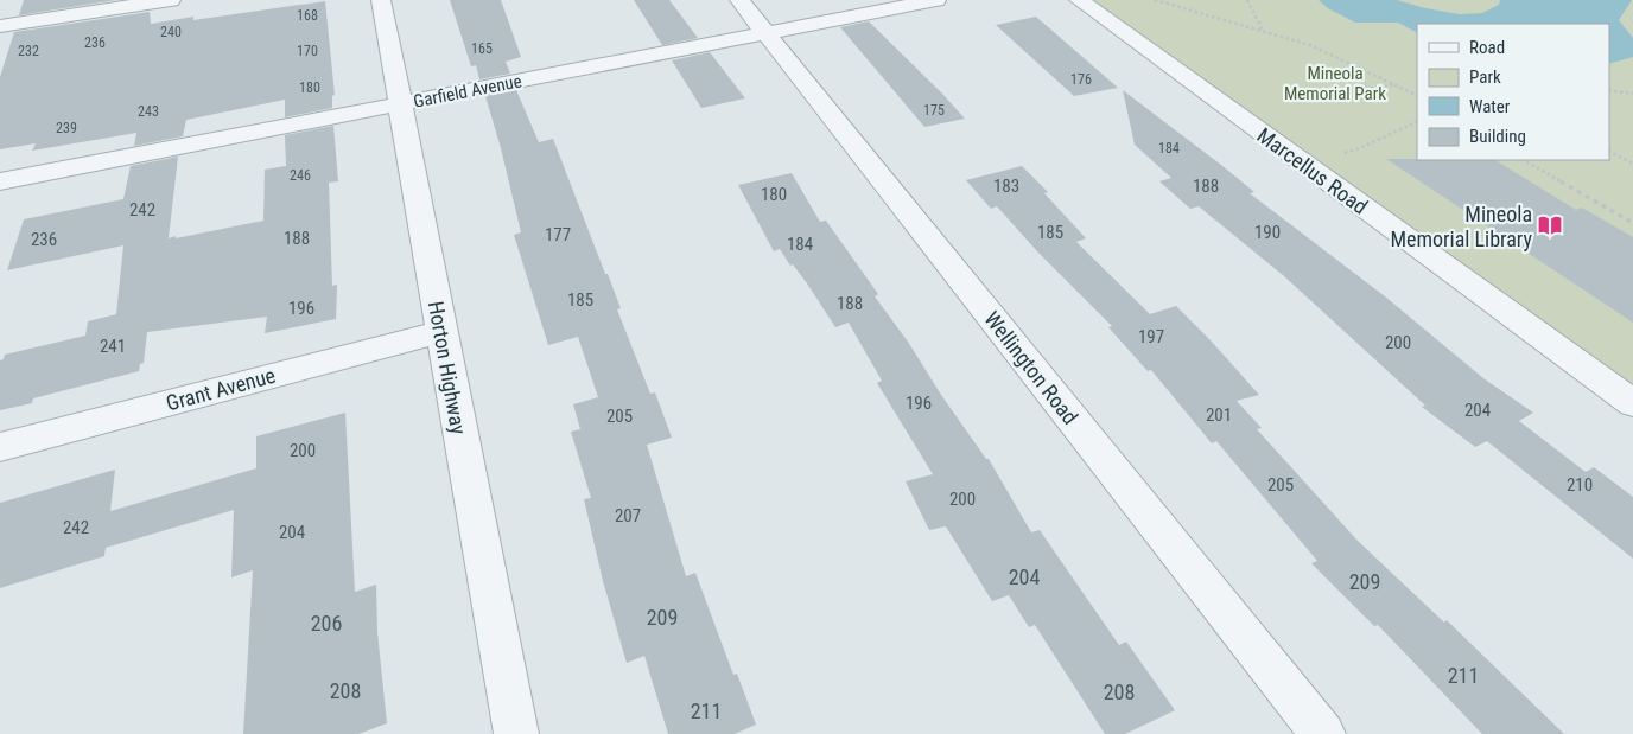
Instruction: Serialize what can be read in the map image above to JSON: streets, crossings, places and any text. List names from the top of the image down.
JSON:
{
  "streets": {
    "street": [
      "Garfield Avenue",
      "Marcellus Road",
      "Horton Highway",
      "Wellington Road",
      "Grant Avenue"
    ]
  },
  "crossings": [
    ["Garfield Avenue", "Horton Highway"],
    ["Garfield Avenue", "Wellington Road"],
    ["Horton Highway", "Grant Avenue"]
  ],
  "parks": ["Mineola Memorial Park"],
  "places": {
    "library": ["Mineola Memorial Library"]
  },
  "house_numbers": [
    "168",
    "240",
    "236",
    "165",
    "232",
    "170",
    "176",
    "180",
    "175",
    "243",
    "239",
    "184",
    "246",
    "183",
    "188",
    "180",
    "242",
    "185",
    "190",
    "177",
    "188",
    "236",
    "184",
    "185",
    "188",
    "196",
    "197",
    "200",
    "241",
    "196",
    "204",
    "201",
    "205",
    "200",
    "205",
    "210",
    "200",
    "207",
    "242",
    "204",
    "204",
    "209",
    "209",
    "206",
    "211",
    "208",
    "208",
    "211"
  ],
  "legend": [
    "Road",
    "Park",
    "Water",
    "Building"
  ]
}
